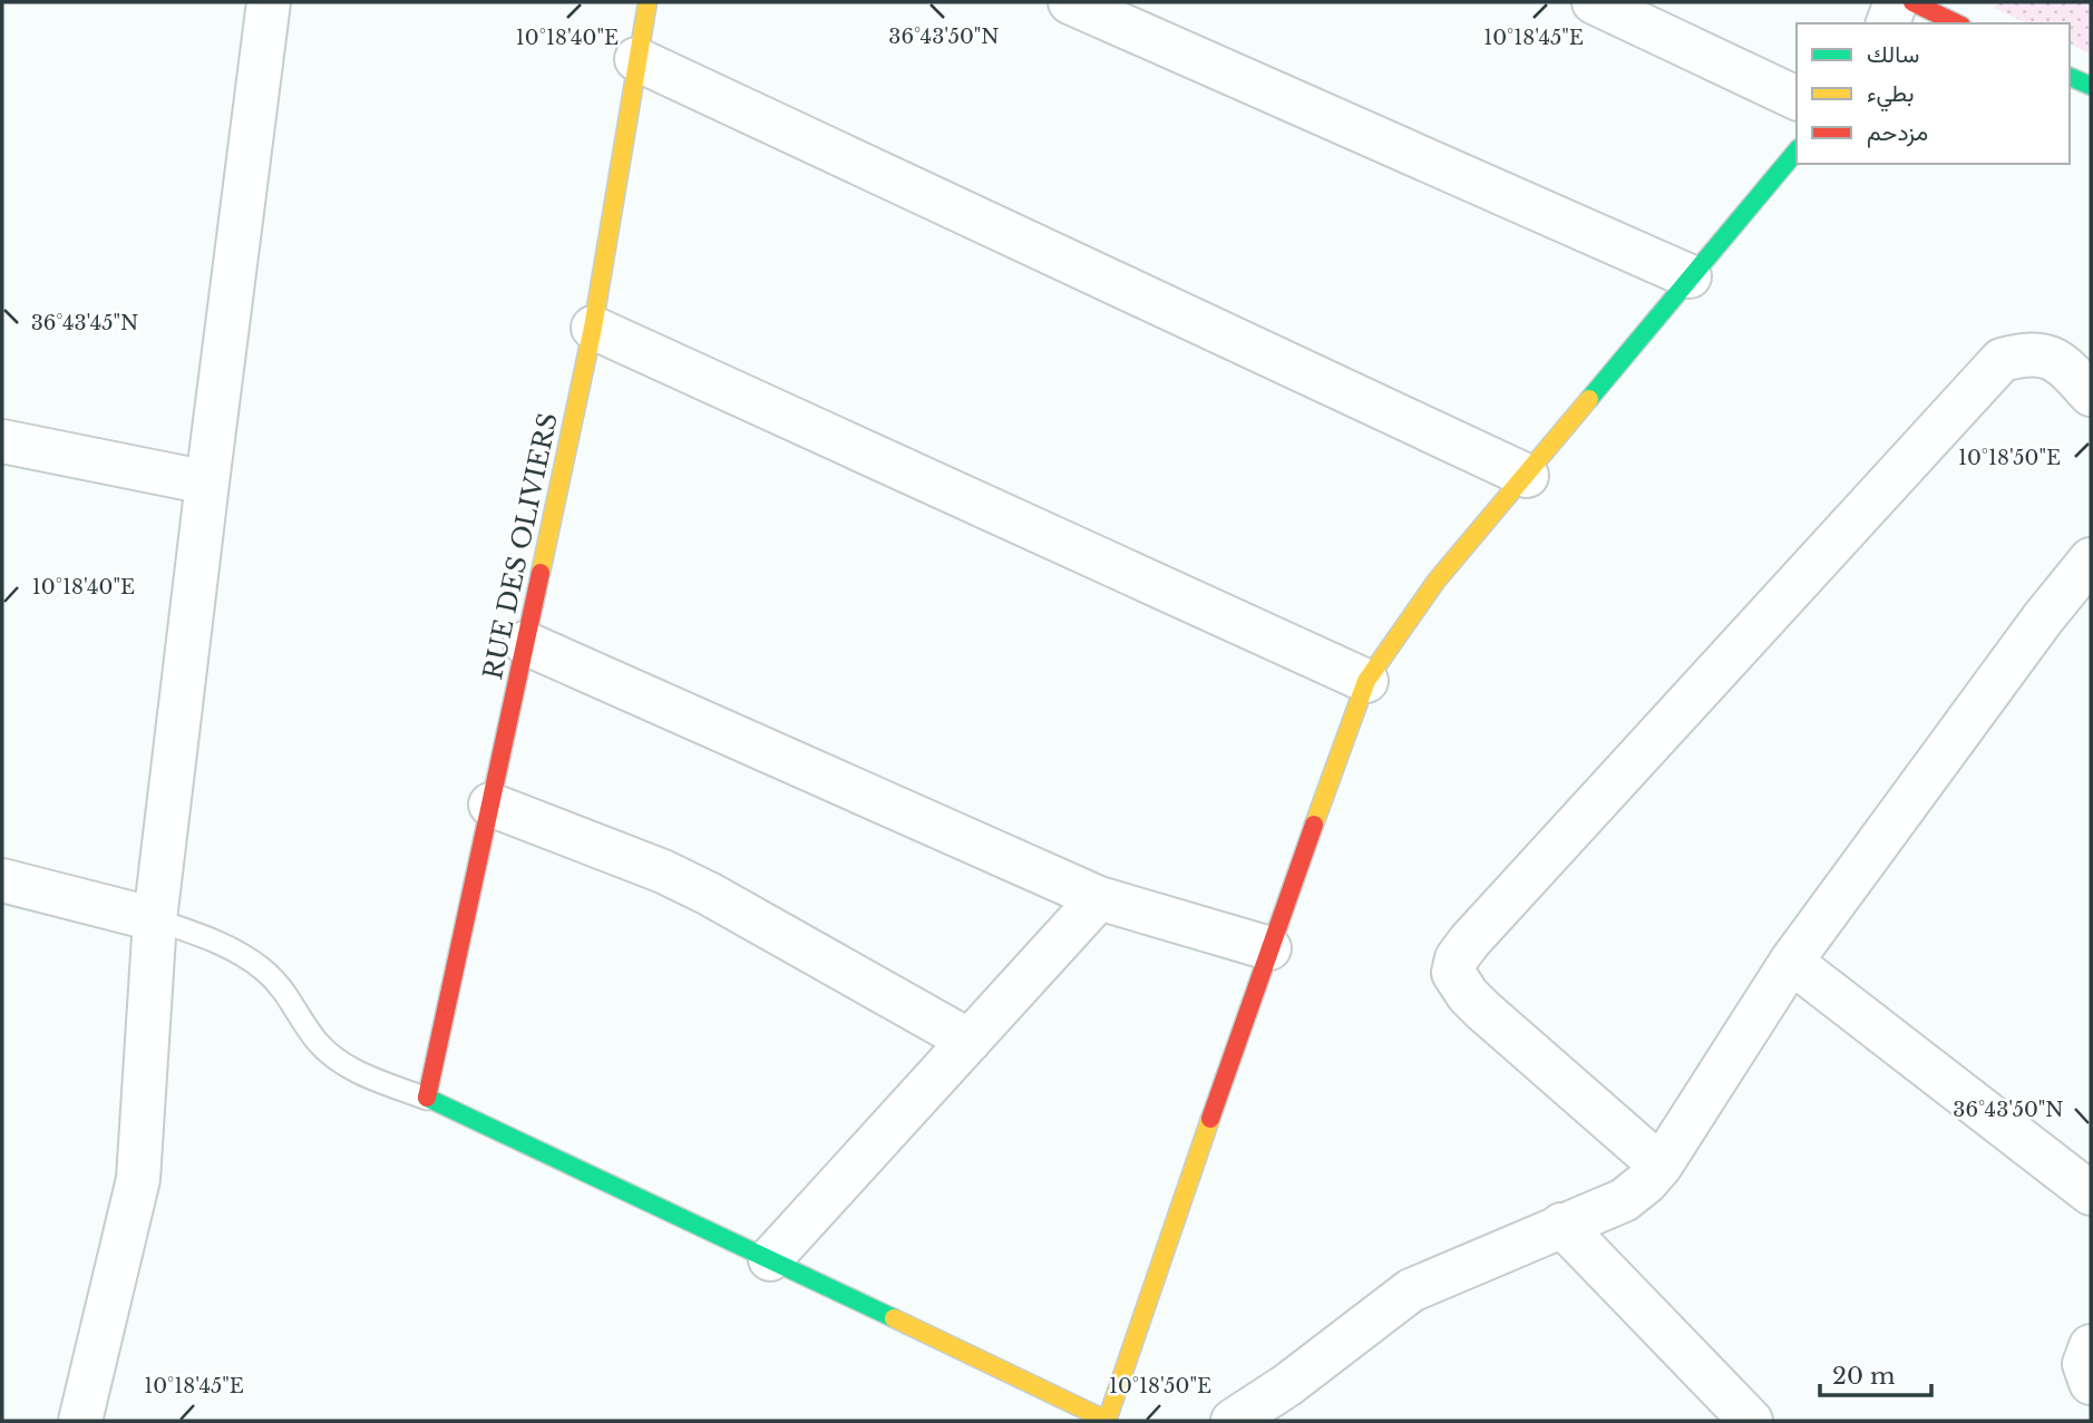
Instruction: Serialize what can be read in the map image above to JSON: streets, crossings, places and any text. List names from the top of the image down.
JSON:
{
  "streets": {
    "street": ["RUE DES OLIVIERS"]
  },
  "legend": ["سالك", "بطيء", "مزدحم"],
  "scale_bar": "20 m",
  "coordinates": [
    "36°43'50\"N",
    "10°18'40\"E",
    "10°18'45\"E",
    "36°43'45\"N",
    "10°18'50\"E"
  ]
}
